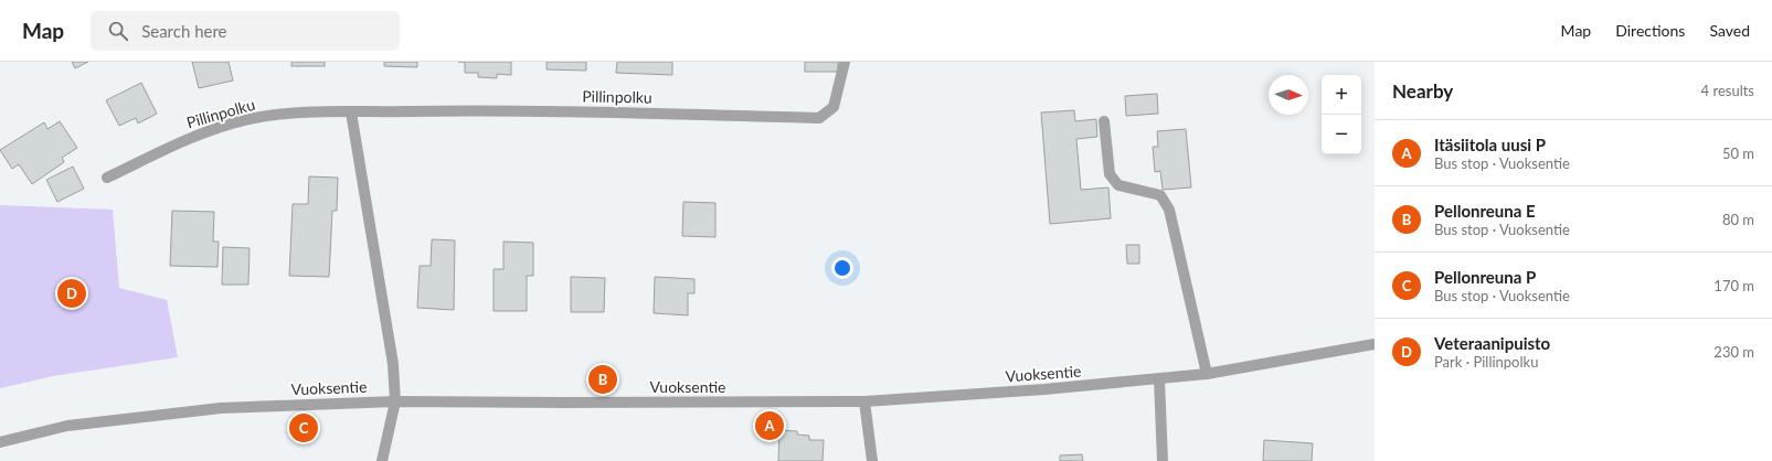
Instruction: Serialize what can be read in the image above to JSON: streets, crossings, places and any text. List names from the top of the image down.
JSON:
{
  "streets": {
    "street": ["Pillinpolku", "Vuoksentie"]
  },
  "north": "right",
  "page": {
    "header": "Map",
    "search": "Search here",
    "nav": ["Map", "Directions", "Saved"],
    "heading": ["Nearby", "4 results"],
    "map_buttons": ["+", "−"],
    "list": [
      {
        "mark": "A",
        "name": "Itäsiitola uusi P",
        "note": "Bus stop · Vuoksentie",
        "value": "50 m"
      },
      {
        "mark": "B",
        "name": "Pellonreuna E",
        "note": "Bus stop · Vuoksentie",
        "value": "80 m"
      },
      {
        "mark": "C",
        "name": "Pellonreuna P",
        "note": "Bus stop · Vuoksentie",
        "value": "170 m"
      },
      {
        "mark": "D",
        "name": "Veteraanipuisto",
        "note": "Park · Pillinpolku",
        "value": "230 m"
      }
    ],
    "pins": [
      "D",
      "B",
      "A",
      "C"
    ]
  }
}
